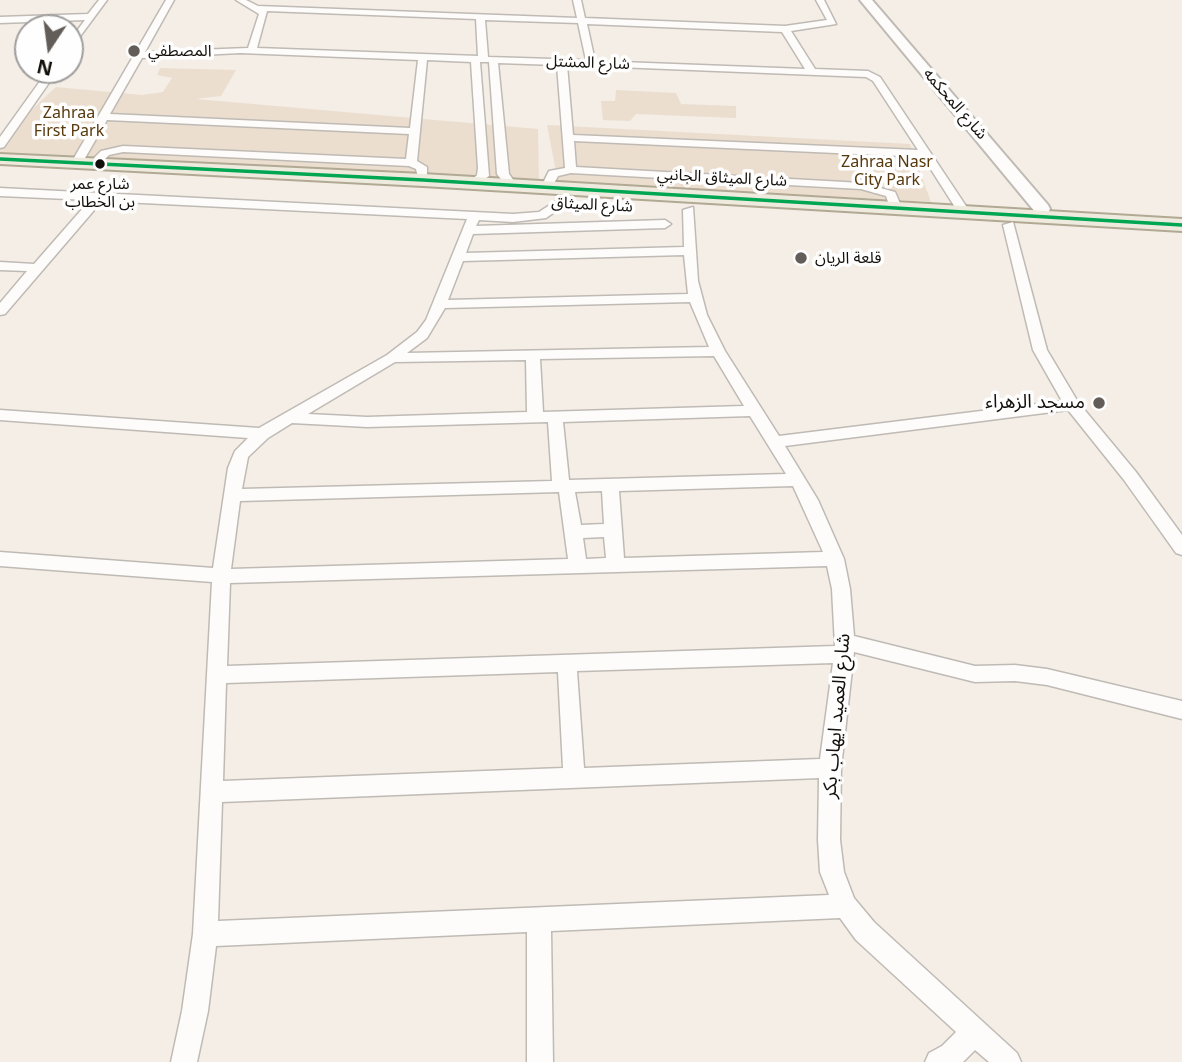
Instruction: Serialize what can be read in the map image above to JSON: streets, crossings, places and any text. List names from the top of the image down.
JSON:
{
  "streets": {
    "main road": ["شارع الميثاق"],
    "street": [
      "شارع المشتل",
      "شارع المحكمه",
      "شارع الميثاق الجانبي",
      "شارع العميد ايهاب بكر"
    ]
  },
  "crossings": [
    ["شارع المشتل", "شارع الميثاق"],
    ["شارع المحكمه", "شارع الميثاق"],
    ["شارع الميثاق الجانبي", "شارع الميثاق"],
    ["شارع الميثاق", "شارع العميد ايهاب بكر"]
  ],
  "parks": ["Zahraa First Park", "Zahraa Nasr City Park"],
  "places": [
    "المصطفي",
    "شارع عمر بن الخطاب",
    "قلعة الريان",
    "مسجد الزهراء"
  ],
  "north": "bottom"
}
